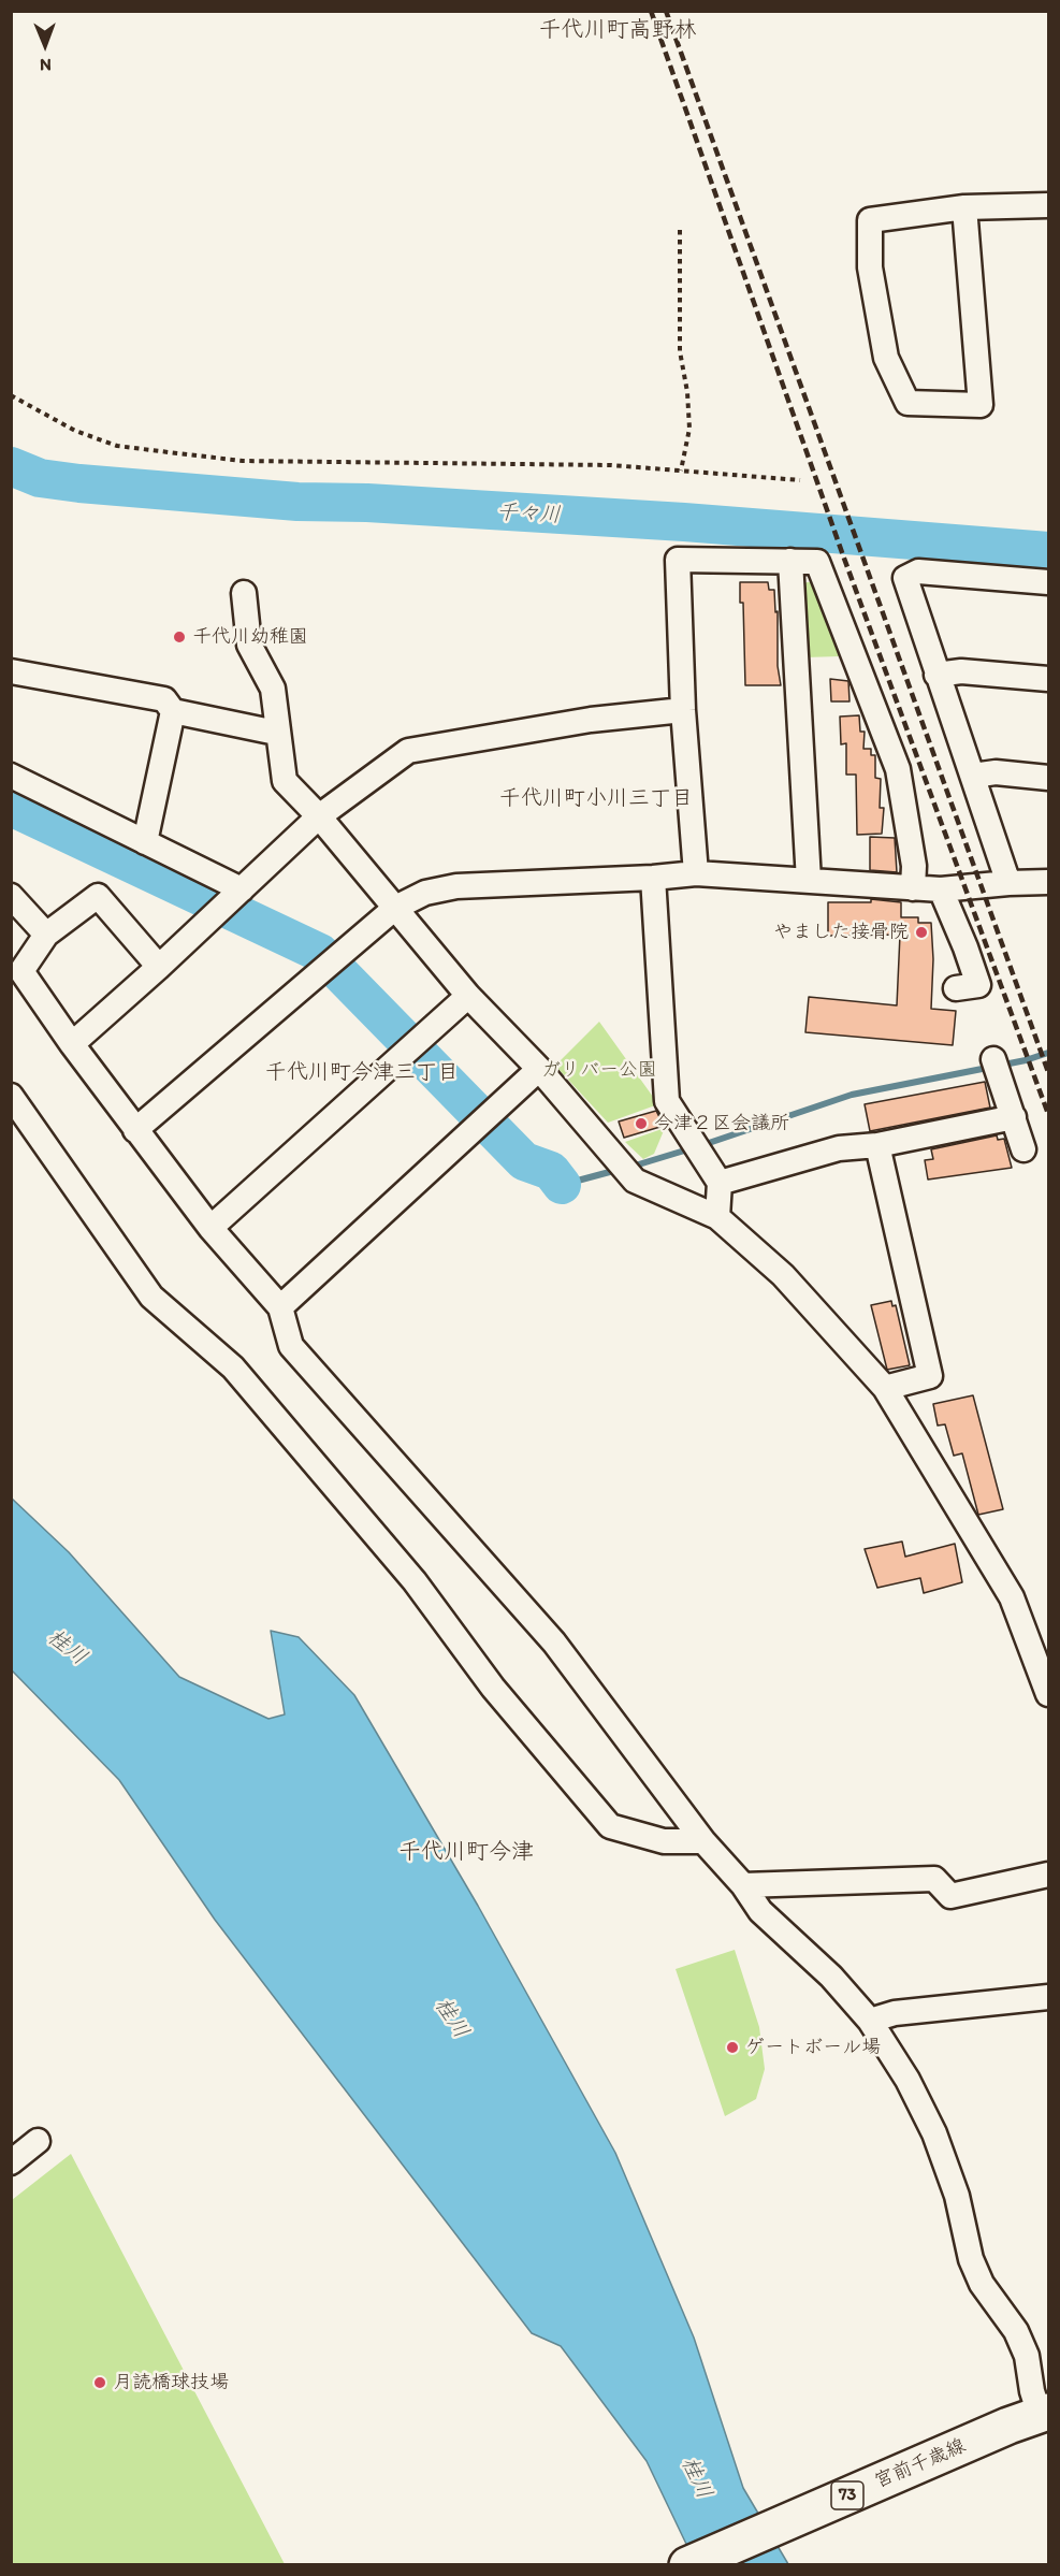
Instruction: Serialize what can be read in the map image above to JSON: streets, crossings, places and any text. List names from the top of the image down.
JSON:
{
  "streets": {
    "main road": ["宮前千歳線", "73"]
  },
  "districts": [
    "千代川町高野林",
    "千代川町小川三丁目",
    "千代川町今津三丁目",
    "千代川町今津"
  ],
  "water": ["千々川", "桂川"],
  "parks": ["ガリバー公園"],
  "places": [
    "千代川幼稚園",
    "やました接骨院",
    "今津２区会議所",
    "ゲートボール場",
    "月読橋球技場"
  ],
  "north": "bottom"
}
